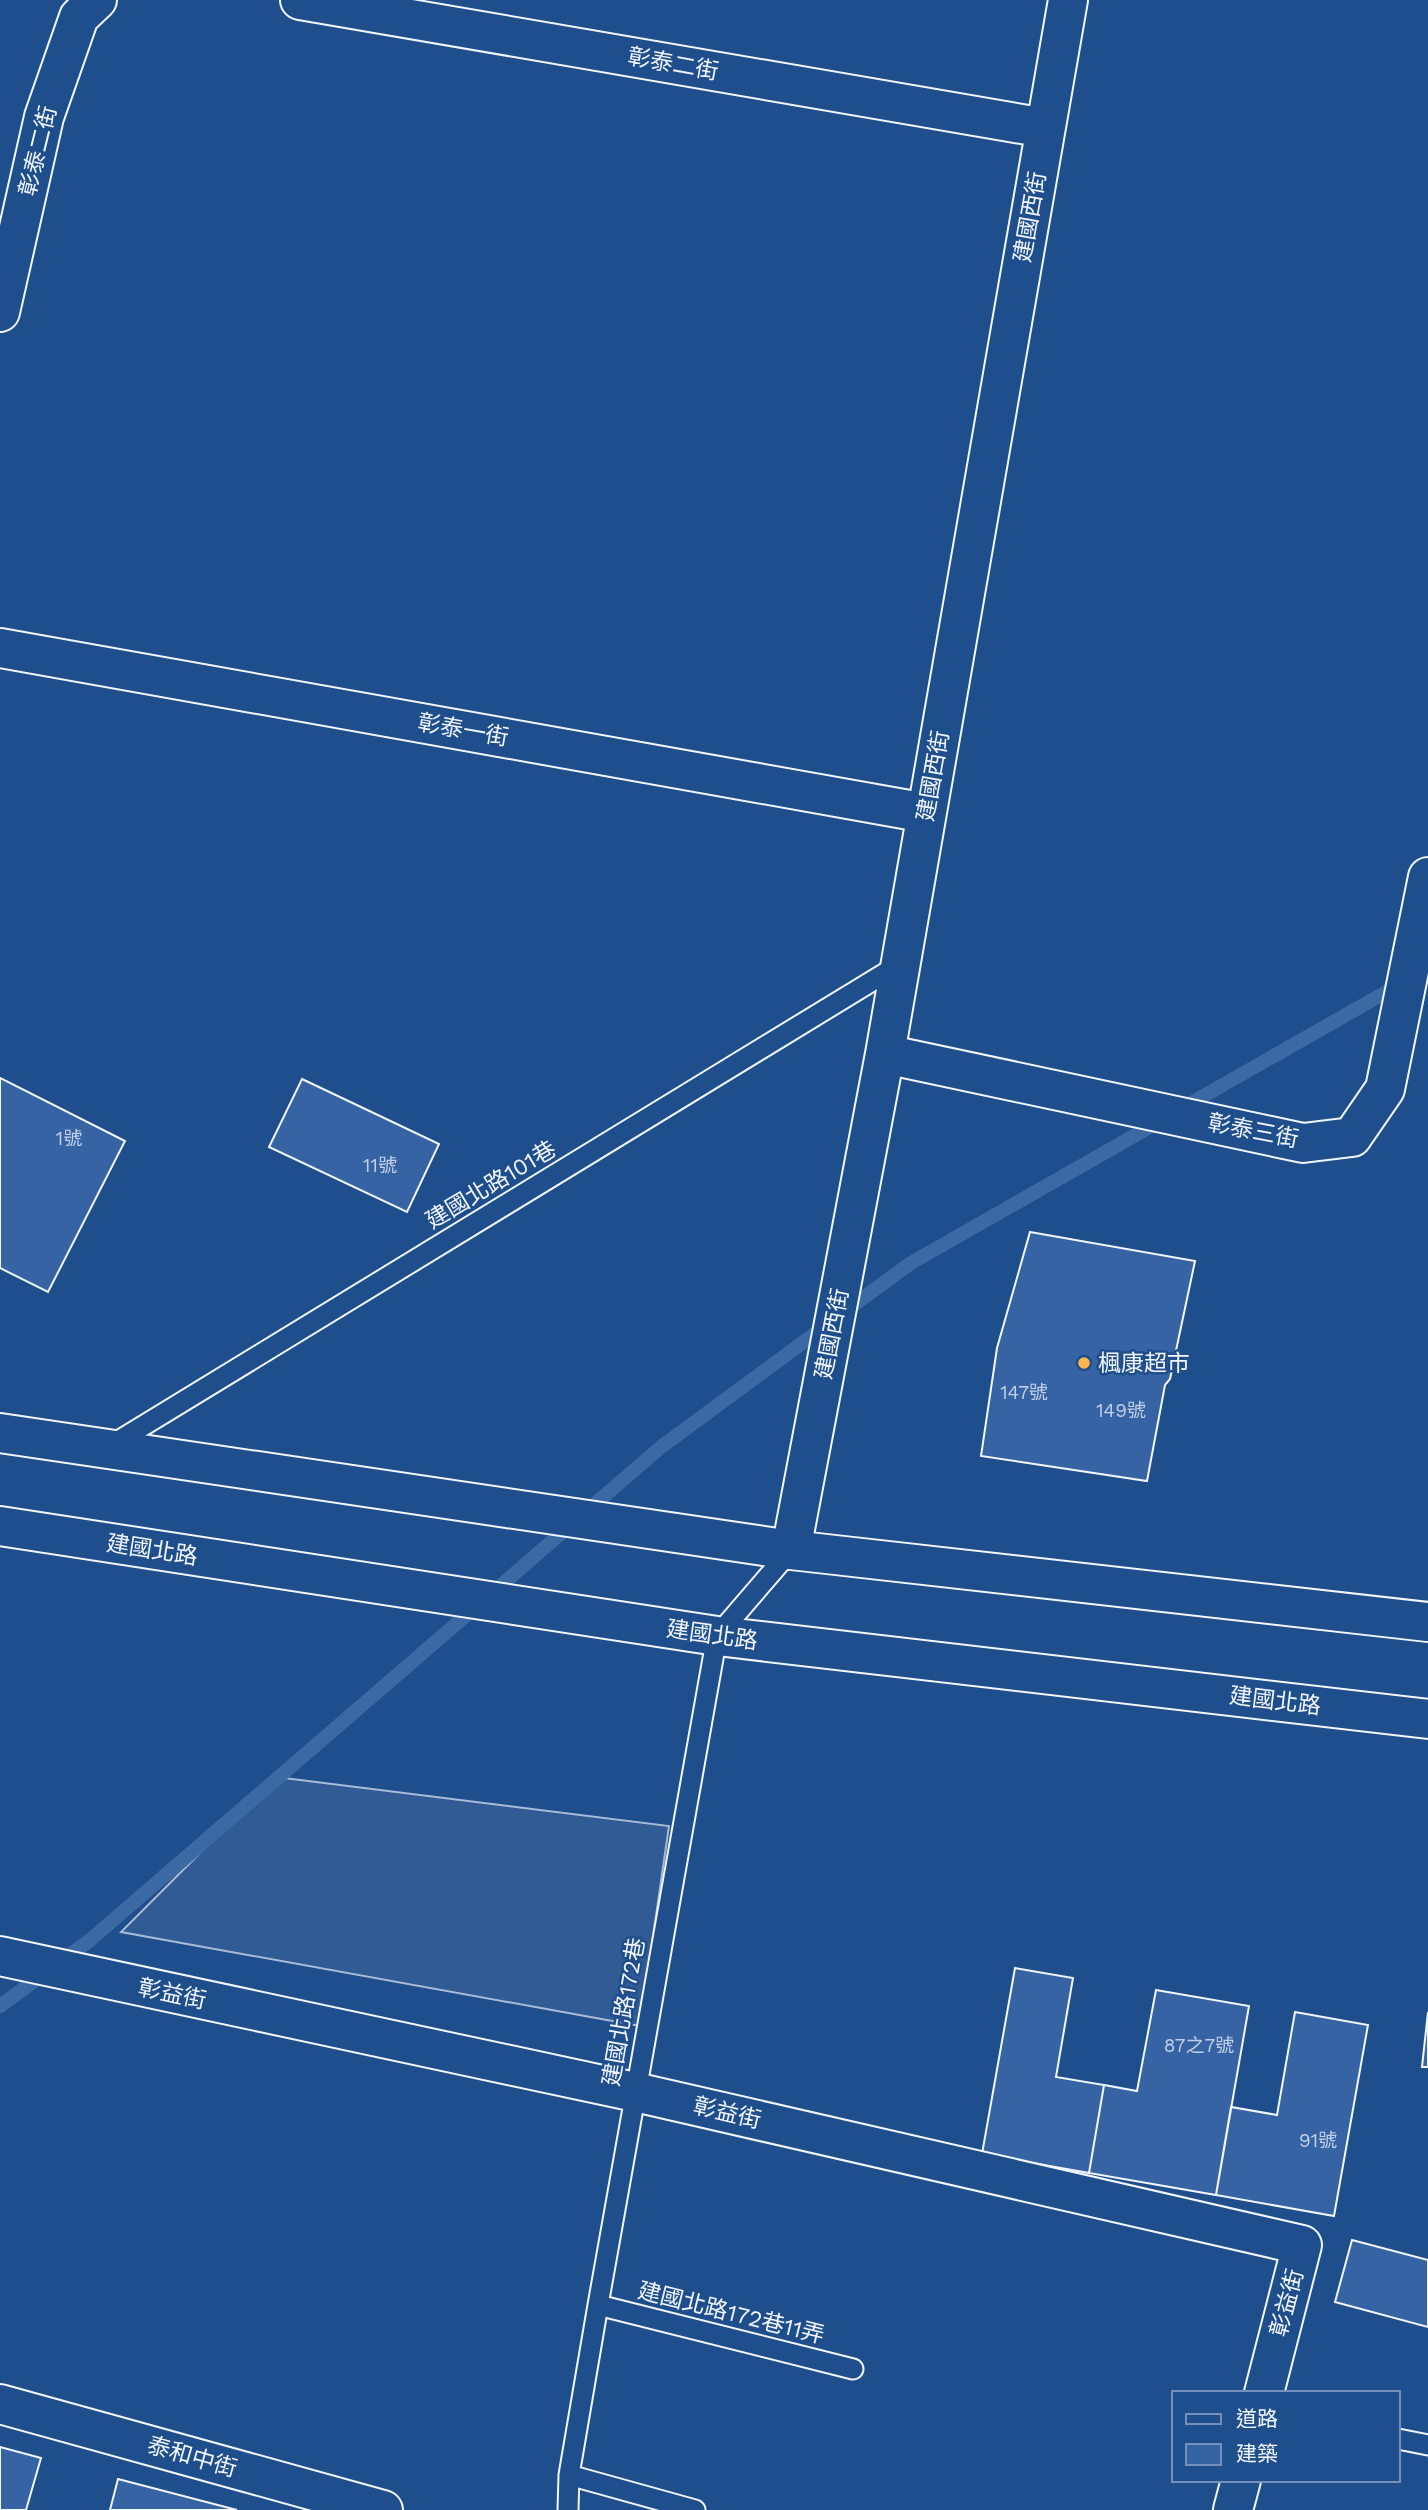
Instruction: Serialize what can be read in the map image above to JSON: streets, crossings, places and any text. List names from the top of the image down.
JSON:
{
  "streets": {
    "street": [
      "彰泰二街",
      "建國西街",
      "彰泰一街",
      "彰泰三街",
      "建國北路",
      "彰益街",
      "泰和中街"
    ],
    "lane": ["建國北路101巷", "建國北路172巷", "建國北路172巷11弄"]
  },
  "crossings": [
    ["彰泰二街", "建國西街"],
    ["建國西街", "彰泰一街"],
    ["建國西街", "彰泰三街"],
    ["建國西街", "建國北路101巷"],
    ["建國北路", "建國北路172巷"],
    ["彰益街", "建國北路172巷"],
    ["建國北路172巷", "建國北路172巷11弄"]
  ],
  "places": ["楓康超市"],
  "house_numbers": [
    "1號",
    "11號",
    "147號",
    "149號",
    "87之7號",
    "91號"
  ],
  "legend": ["道路", "建築"]
}
